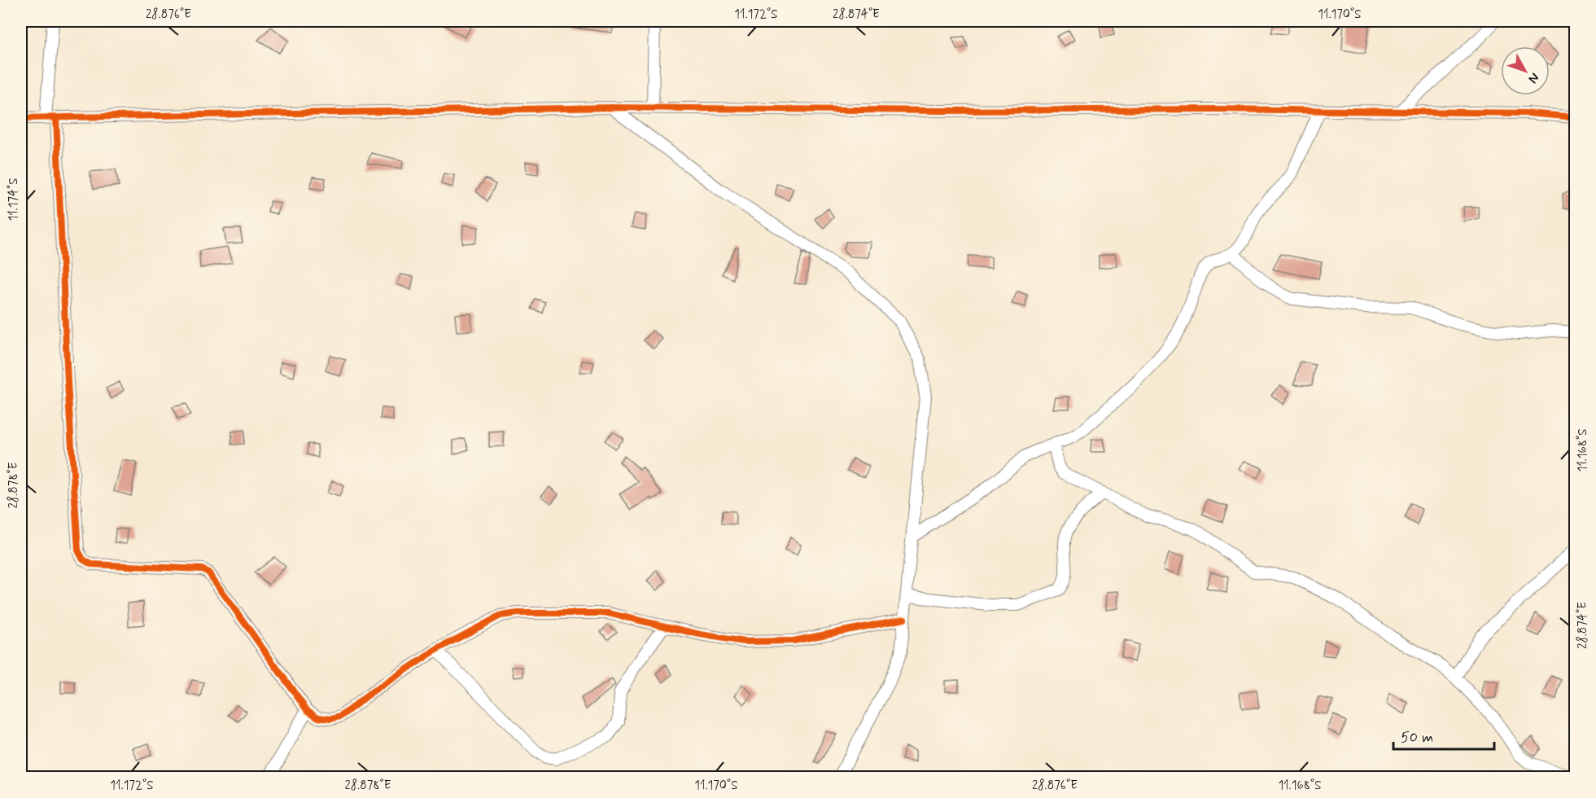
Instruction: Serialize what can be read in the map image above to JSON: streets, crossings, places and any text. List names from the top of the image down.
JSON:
{
  "scale_bar": "50 m",
  "north": "bottom right",
  "coordinates": [
    "28.876°E",
    "11.172°S",
    "28.874°E",
    "11.170°S",
    "11.174°S",
    "11.168°S",
    "28.878°E"
  ]
}
